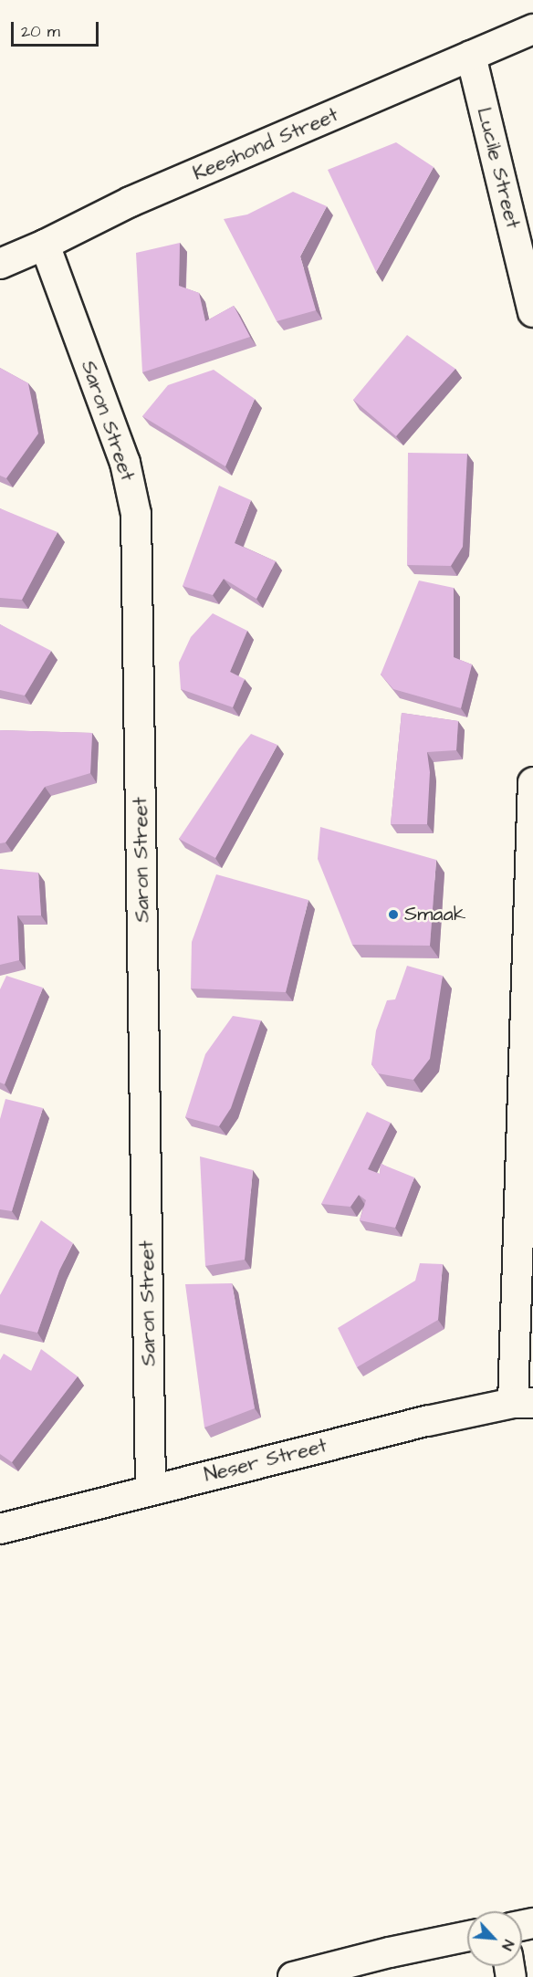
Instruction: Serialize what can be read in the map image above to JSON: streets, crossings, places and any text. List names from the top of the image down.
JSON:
{
  "streets": {
    "street": [
      "Keeshond Street",
      "Lucile Street",
      "Saron Street",
      "Neser Street"
    ]
  },
  "crossings": [
    ["Keeshond Street", "Lucile Street"],
    ["Keeshond Street", "Saron Street"],
    ["Saron Street", "Neser Street"]
  ],
  "places": ["Smaak"],
  "scale_bar": "20 m",
  "north": "bottom right"
}
